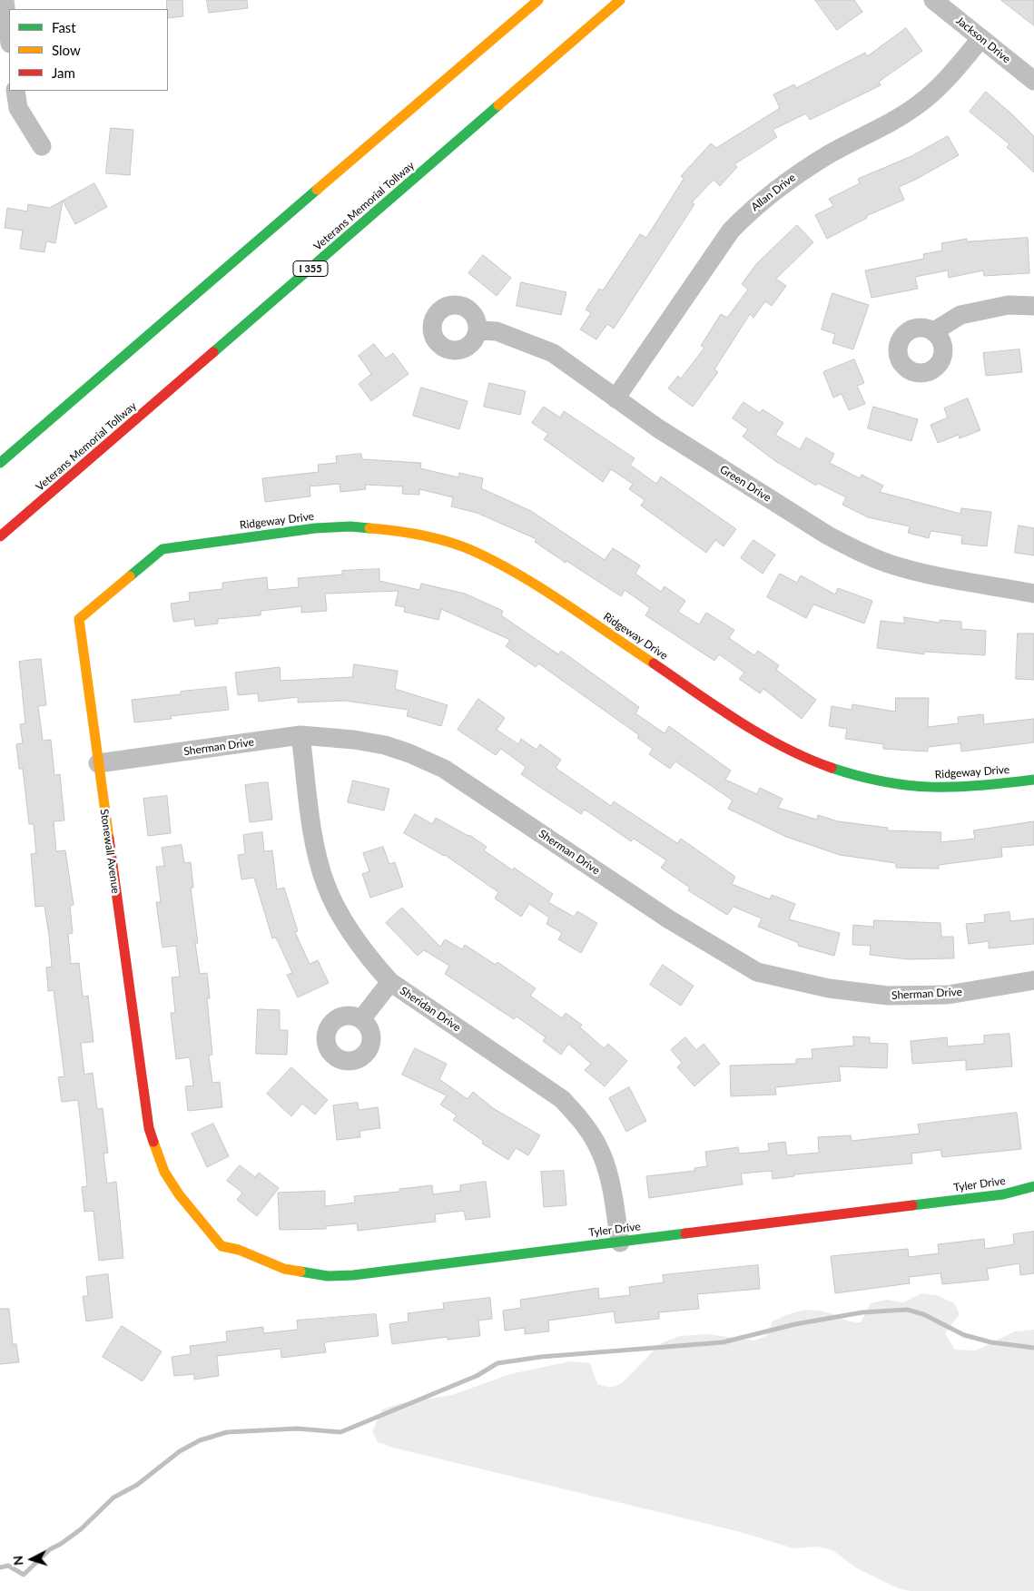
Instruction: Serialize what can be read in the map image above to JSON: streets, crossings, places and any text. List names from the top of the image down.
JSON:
{
  "streets": {
    "main road": [
      "Veterans Memorial Tollway",
      "I 355",
      "Ridgeway Drive",
      "Stonewall Avenue",
      "Tyler Drive"
    ],
    "street": [
      "Jackson Drive",
      "Allan Drive",
      "Green Drive",
      "Sherman Drive",
      "Sheridan Drive"
    ]
  },
  "crossings": [
    ["Jackson Drive", "Allan Drive"],
    ["Allan Drive", "Green Drive"],
    ["Ridgeway Drive", "Stonewall Avenue"],
    ["Sherman Drive", "Stonewall Avenue"],
    ["Sherman Drive", "Sheridan Drive"],
    ["Stonewall Avenue", "Tyler Drive"],
    ["Sheridan Drive", "Tyler Drive"]
  ],
  "legend": ["Fast", "Slow", "Jam"],
  "north": "left"
}
